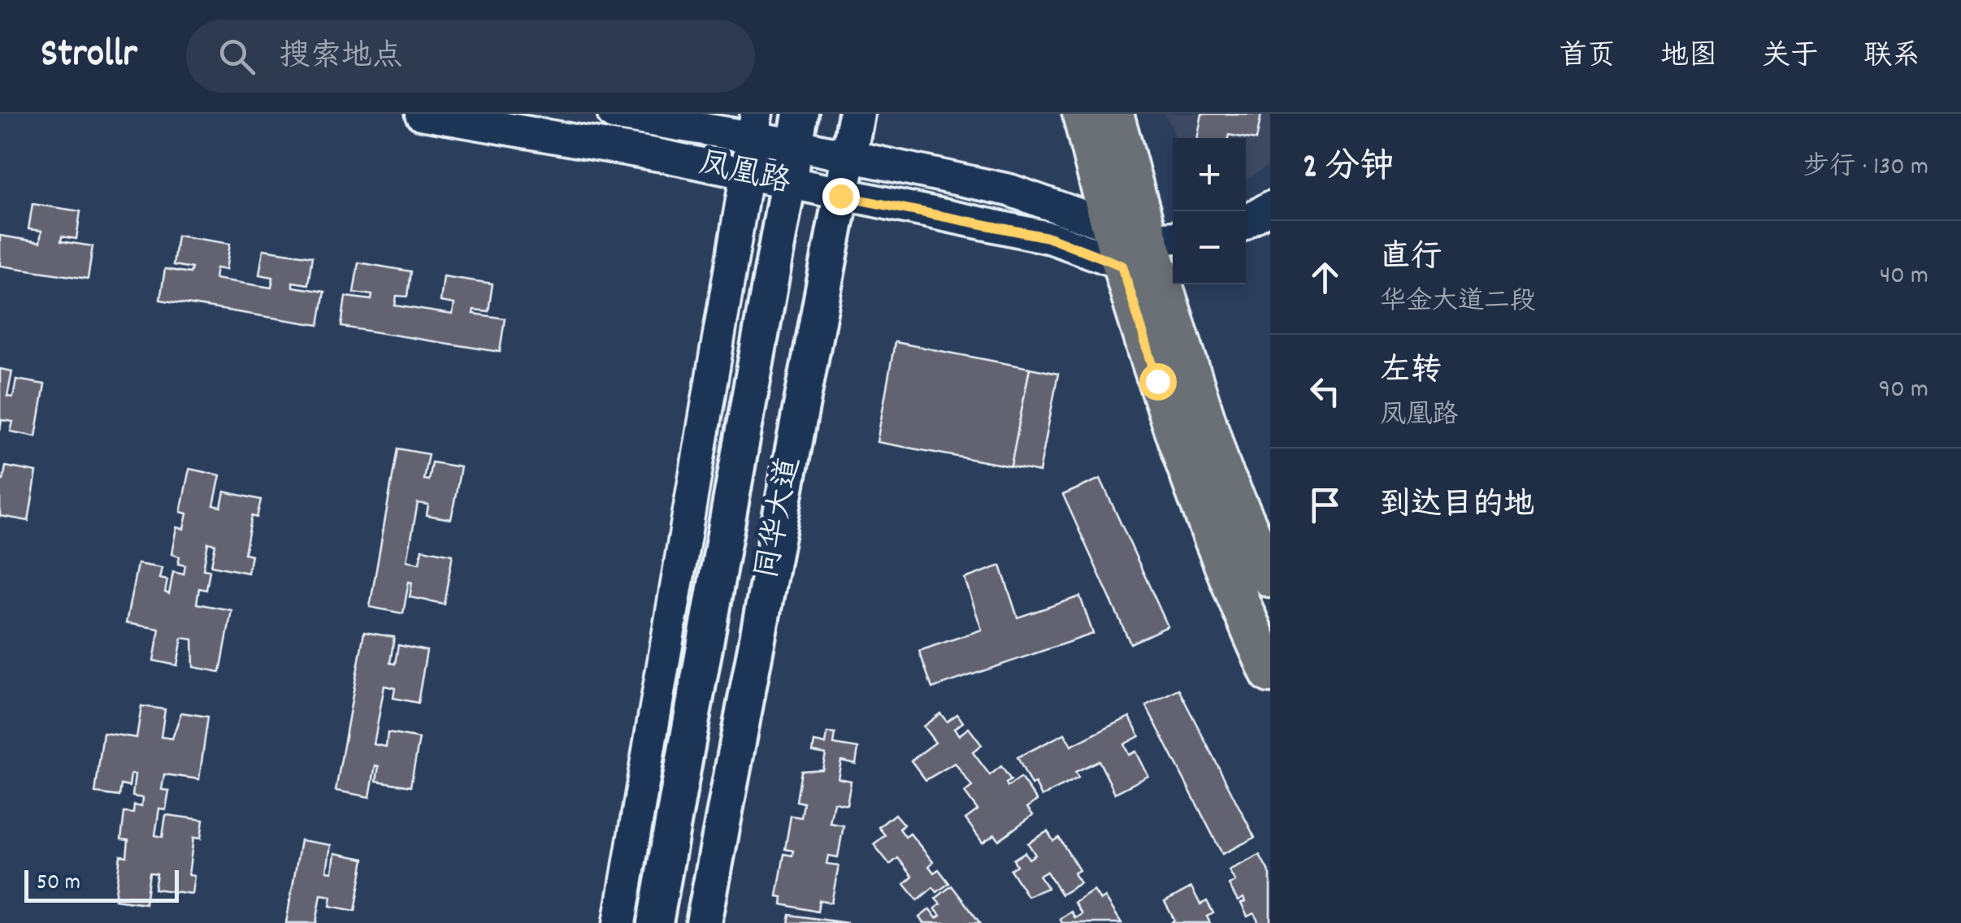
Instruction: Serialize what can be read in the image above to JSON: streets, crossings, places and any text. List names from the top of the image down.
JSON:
{
  "streets": {
    "main road": ["同华大道"],
    "street": ["凤凰路"]
  },
  "crossings": [
    ["凤凰路", "同华大道"]
  ],
  "scale_bar": "50 m",
  "page": {
    "header": "Strollr",
    "search": "搜索地点",
    "nav": [
      "首页",
      "地图",
      "关于",
      "联系"
    ],
    "heading": ["2 分钟", "步行 · 130 m"],
    "map_buttons": ["+", "−"],
    "list": [
      ["直行", "华金大道二段", "40 m"],
      ["左转", "凤凰路", "90 m"],
      "到达目的地"
    ],
    "scale": "50 m"
  }
}
